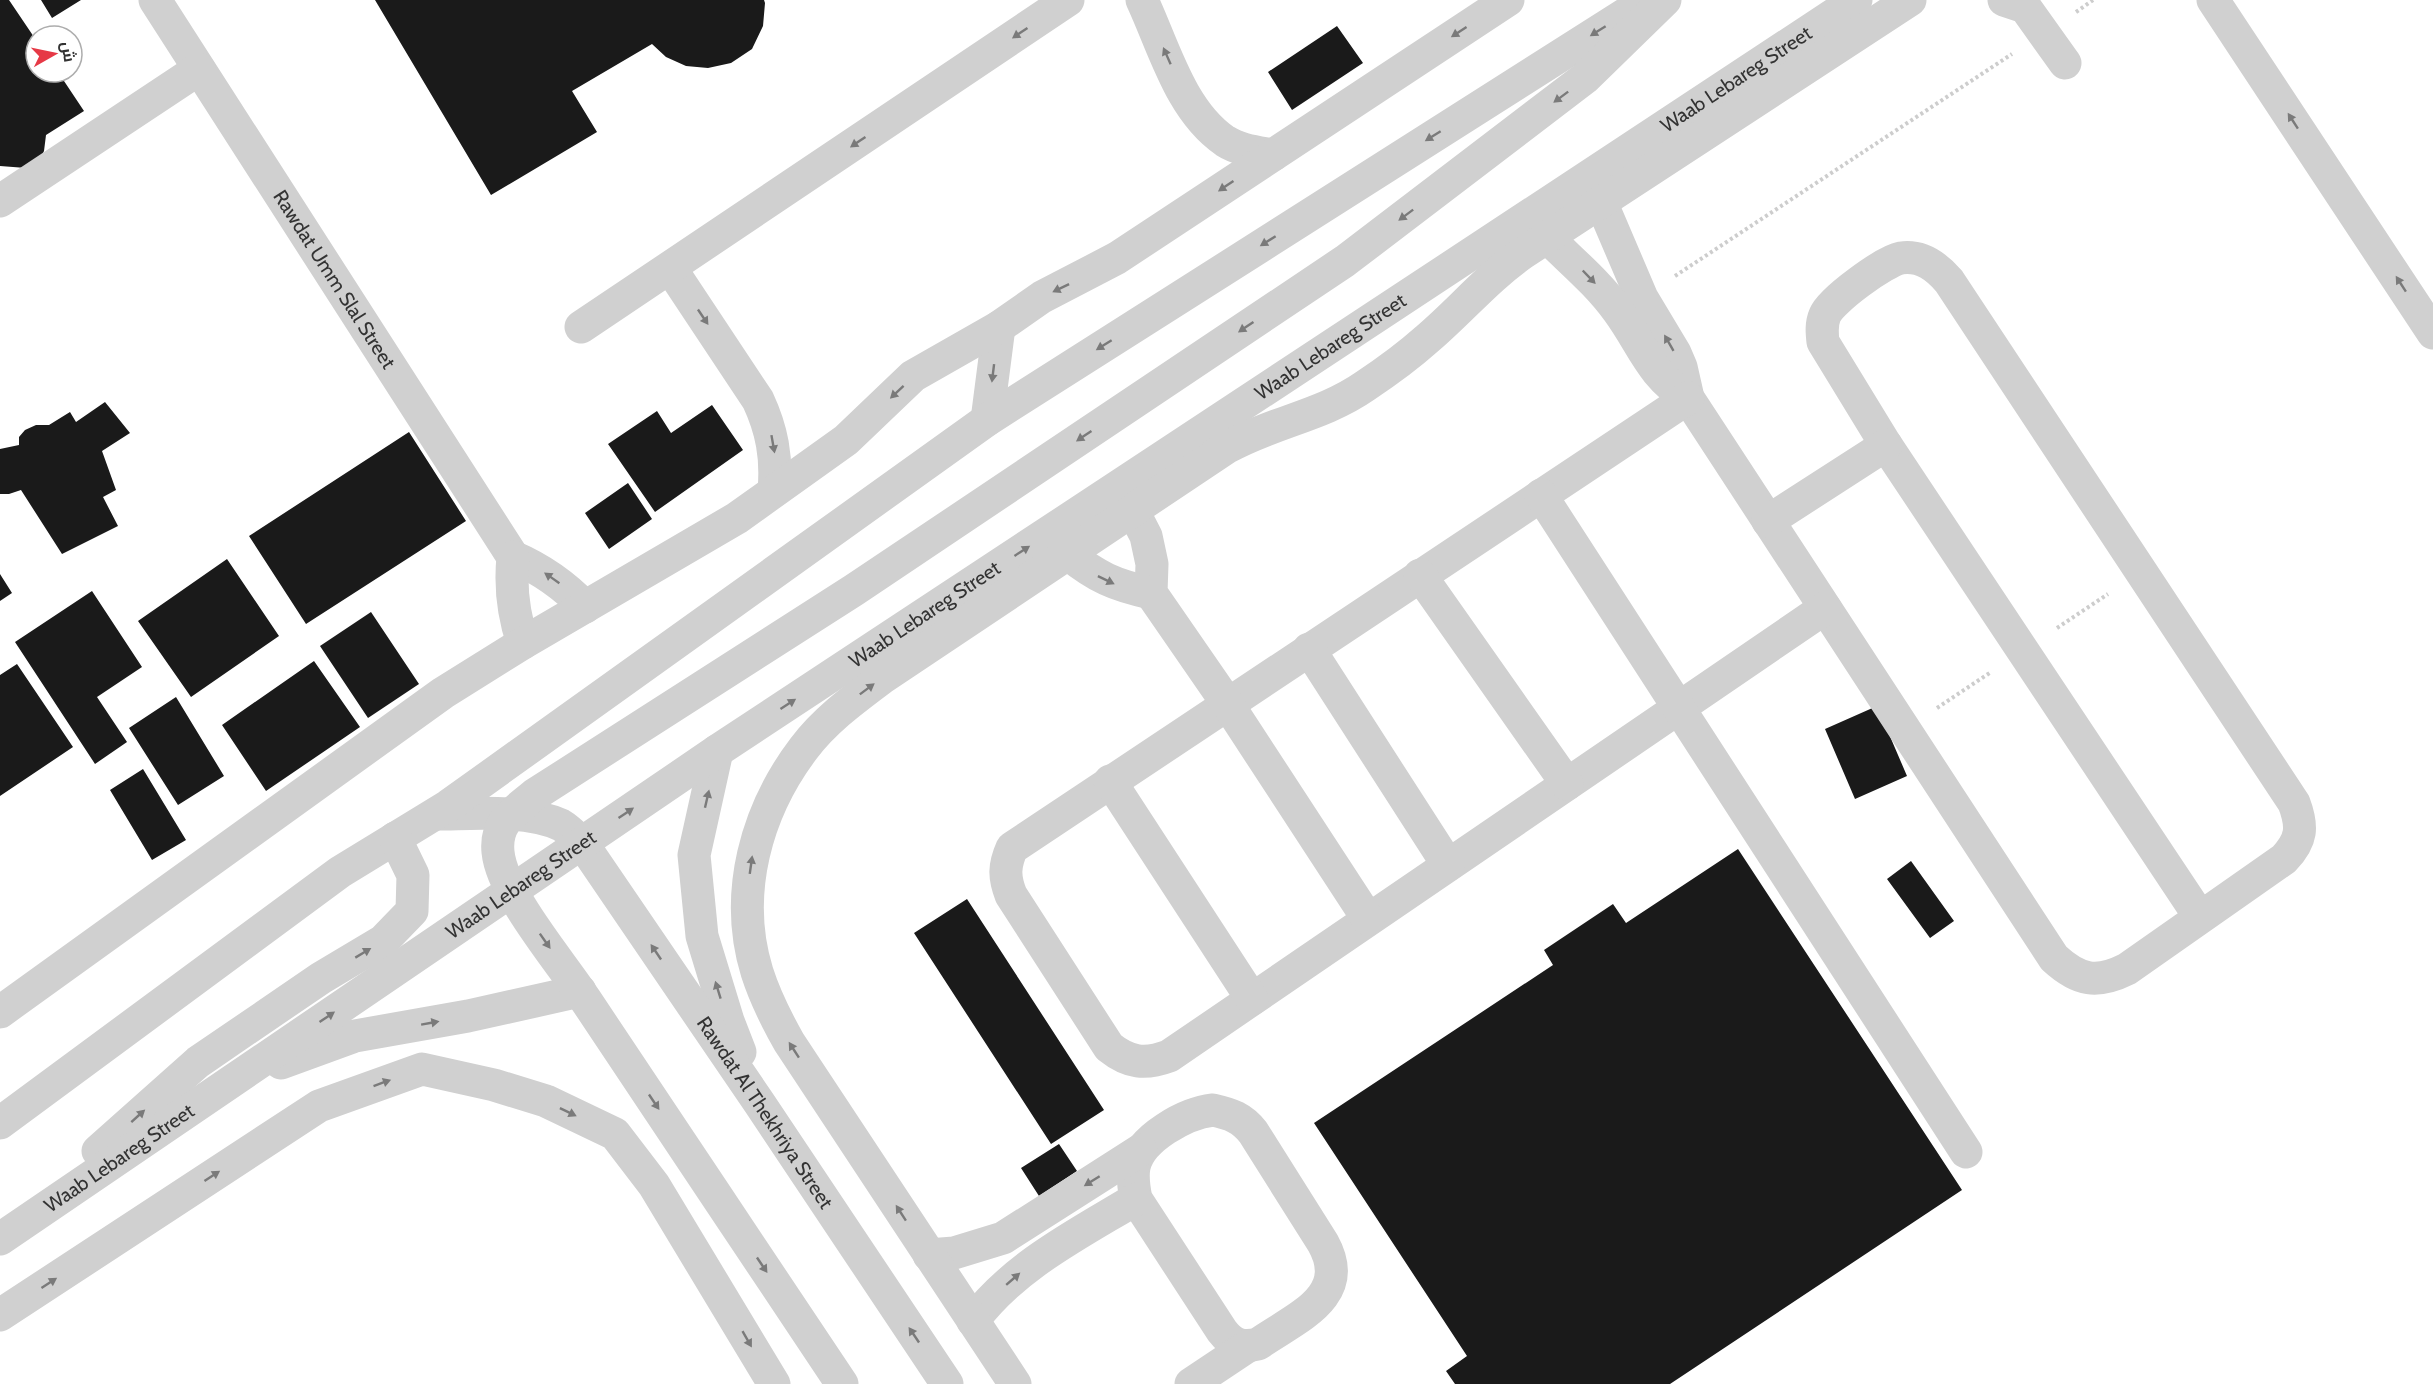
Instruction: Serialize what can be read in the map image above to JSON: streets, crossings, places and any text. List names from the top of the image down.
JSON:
{
  "streets": {
    "street": ["Waab Lebareg Street", "Rawdat Umm Slal Street", "Rawdat Al Thekhriya Street"]
  },
  "crossings": [
    ["Waab Lebareg Street", "Rawdat Al Thekhriya Street"]
  ],
  "north": "right"
}
